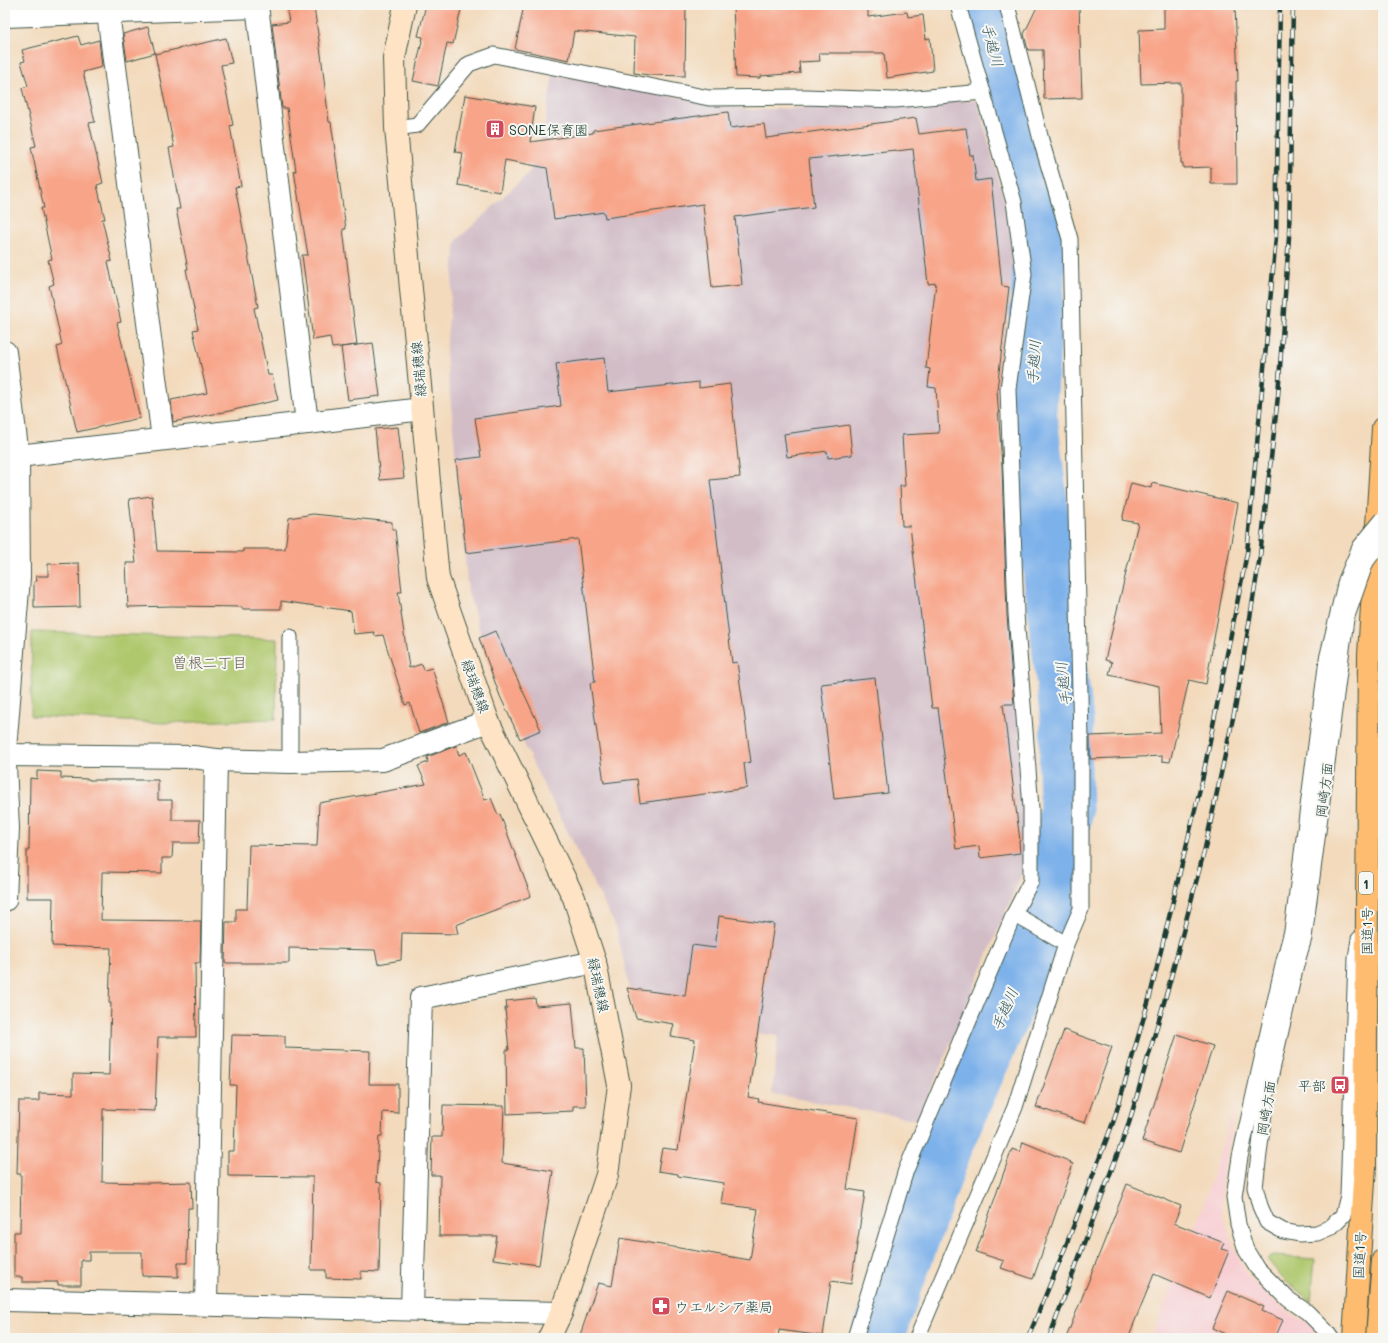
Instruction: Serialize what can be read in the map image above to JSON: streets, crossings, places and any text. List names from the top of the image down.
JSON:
{
  "streets": {
    "highway": ["1", "国道1号"],
    "main road": ["緑瑞穂線"],
    "lane": ["岡崎方面"]
  },
  "crossings": [
    ["岡崎方面", "国道1号"]
  ],
  "districts": ["曽根二丁目"],
  "water": ["手越川"],
  "places": {
    "building": ["SONE保育園"],
    "bus stop": ["平部"],
    "pharmacy": ["ウエルシア薬局"]
  }
}
